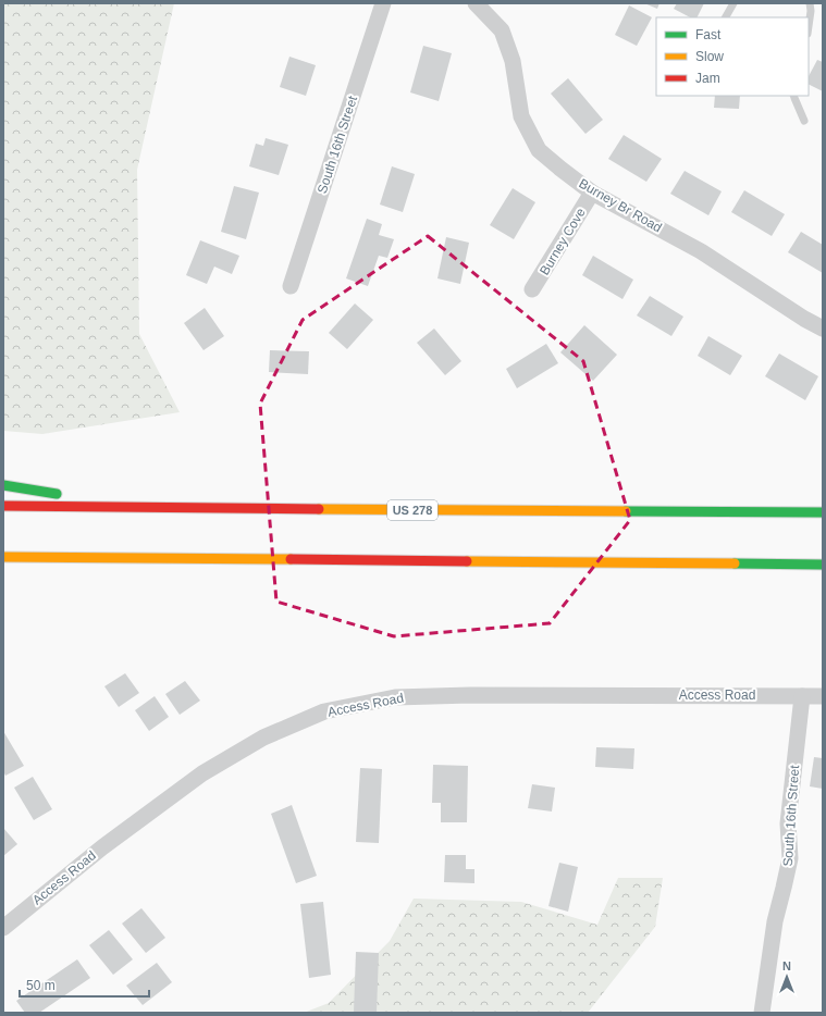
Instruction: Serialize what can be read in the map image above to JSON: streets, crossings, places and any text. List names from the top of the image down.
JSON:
{
  "streets": {
    "highway": ["US 278"],
    "street": [
      "South 16th Street",
      "Burney Br Road",
      "Burney Cove",
      "Access Road"
    ]
  },
  "crossings": [
    ["South 16th Street", "Access Road"],
    ["Burney Br Road", "Burney Cove"]
  ],
  "legend": ["Fast", "Slow", "Jam"],
  "scale_bar": "50 m",
  "north": "top"
}
